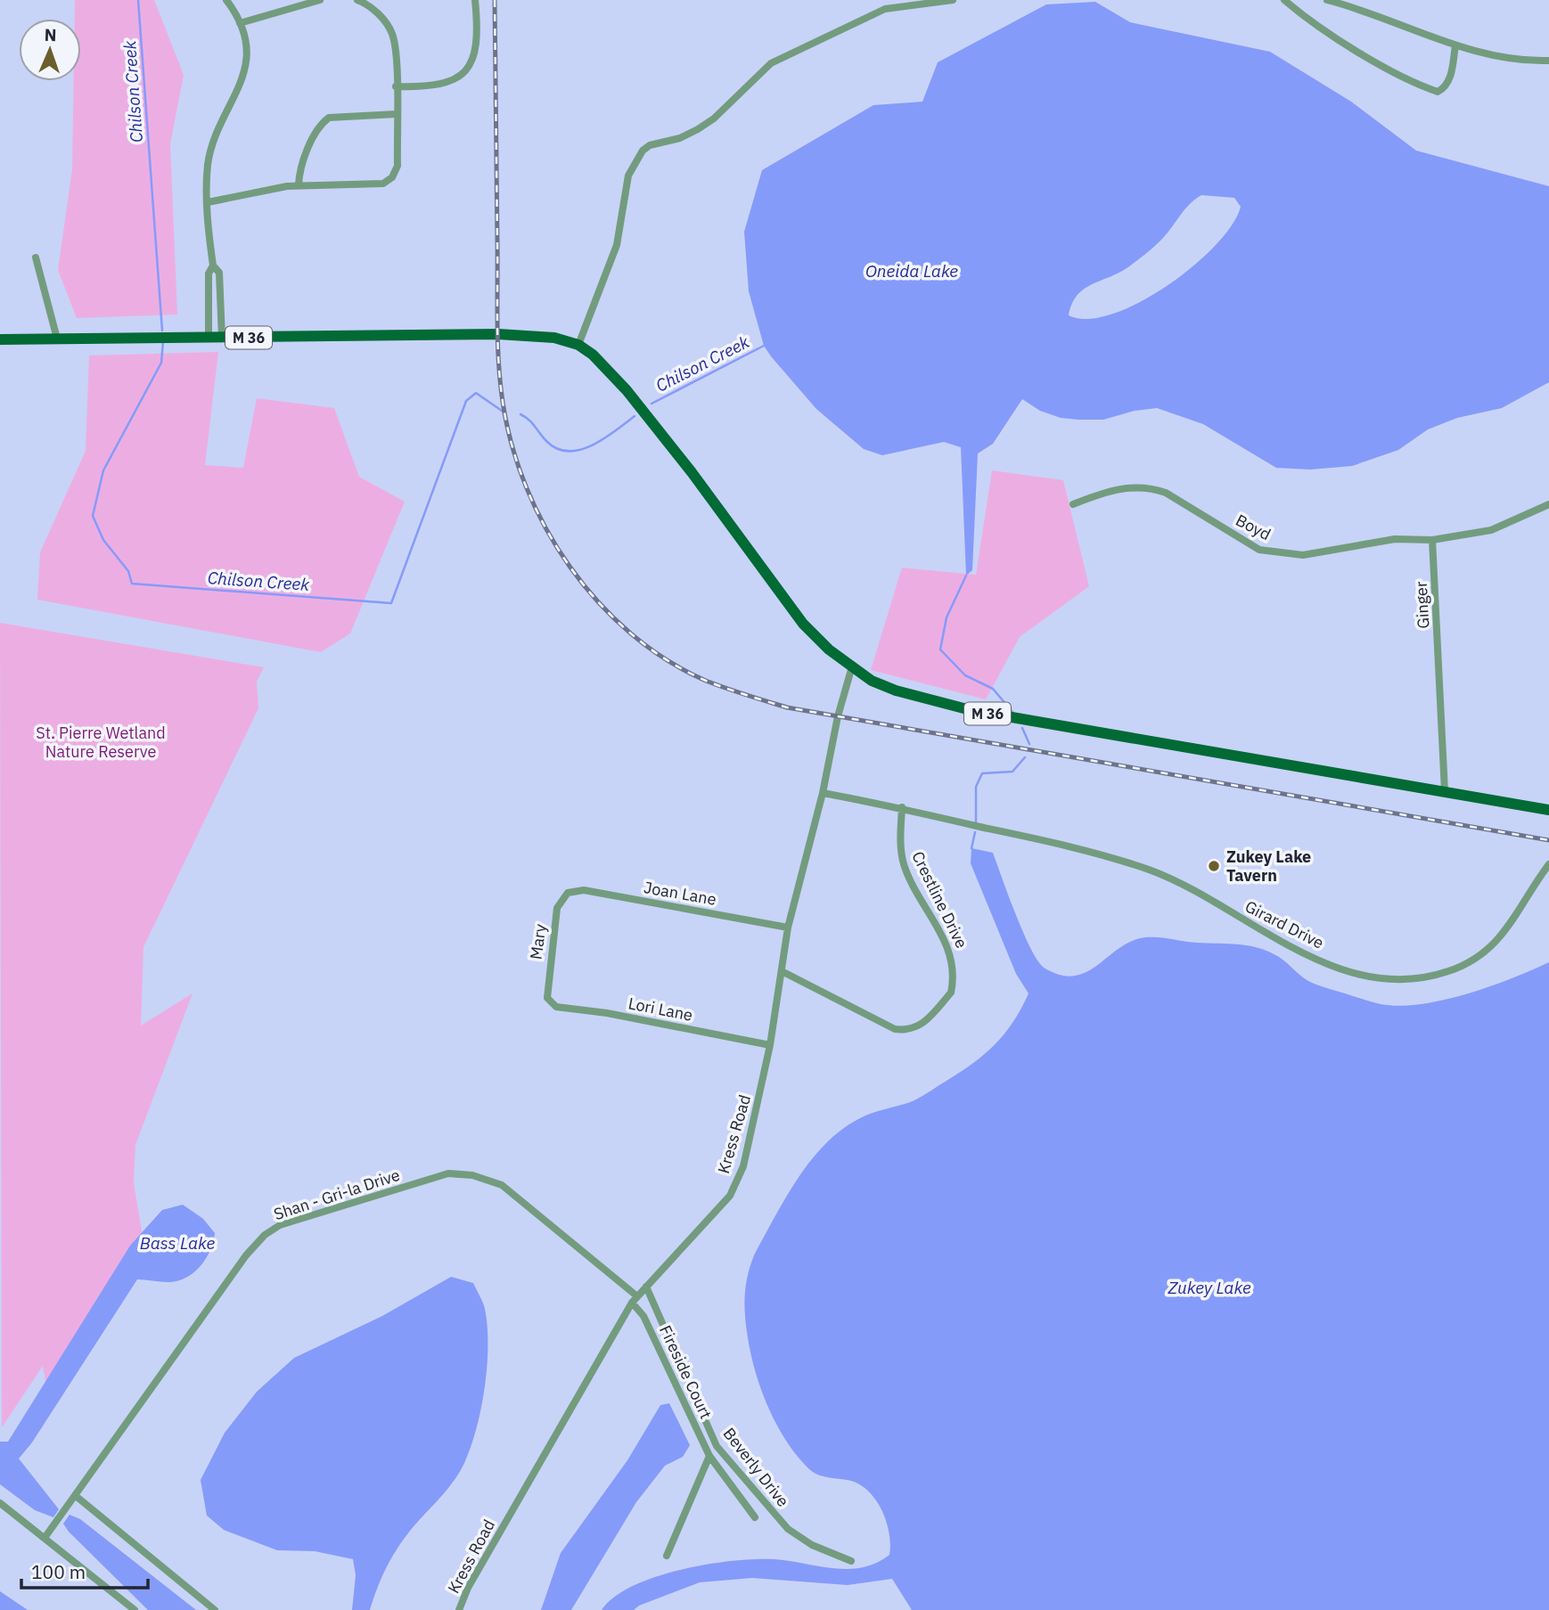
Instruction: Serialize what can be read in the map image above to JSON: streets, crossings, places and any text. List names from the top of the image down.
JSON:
{
  "streets": {
    "main road": ["M 36"],
    "street": [
      "Boyd",
      "Ginger",
      "Joan Lane",
      "Crestline Drive",
      "Girard Drive",
      "Mary",
      "Lori Lane",
      "Kress Road",
      "Shan - Gri-la Drive",
      "Fireside Court",
      "Beverly Drive"
    ]
  },
  "crossings": [
    ["M 36", "Ginger"],
    ["M 36", "Kress Road"],
    ["Boyd", "Ginger"],
    ["Joan Lane", "Mary"],
    ["Joan Lane", "Kress Road"],
    ["Crestline Drive", "Girard Drive"],
    ["Crestline Drive", "Kress Road"],
    ["Girard Drive", "Kress Road"],
    ["Mary", "Lori Lane"],
    ["Lori Lane", "Kress Road"],
    ["Kress Road", "Shan - Gri-la Drive"],
    ["Kress Road", "Fireside Court"],
    ["Kress Road", "Beverly Drive"]
  ],
  "water": [
    "Chilson Creek",
    "Oneida Lake",
    "Bass Lake",
    "Zukey Lake"
  ],
  "parks": ["St. Pierre Wetland Nature Reserve"],
  "places": ["Zukey Lake Tavern"],
  "scale_bar": "100 m",
  "north": "top"
}
